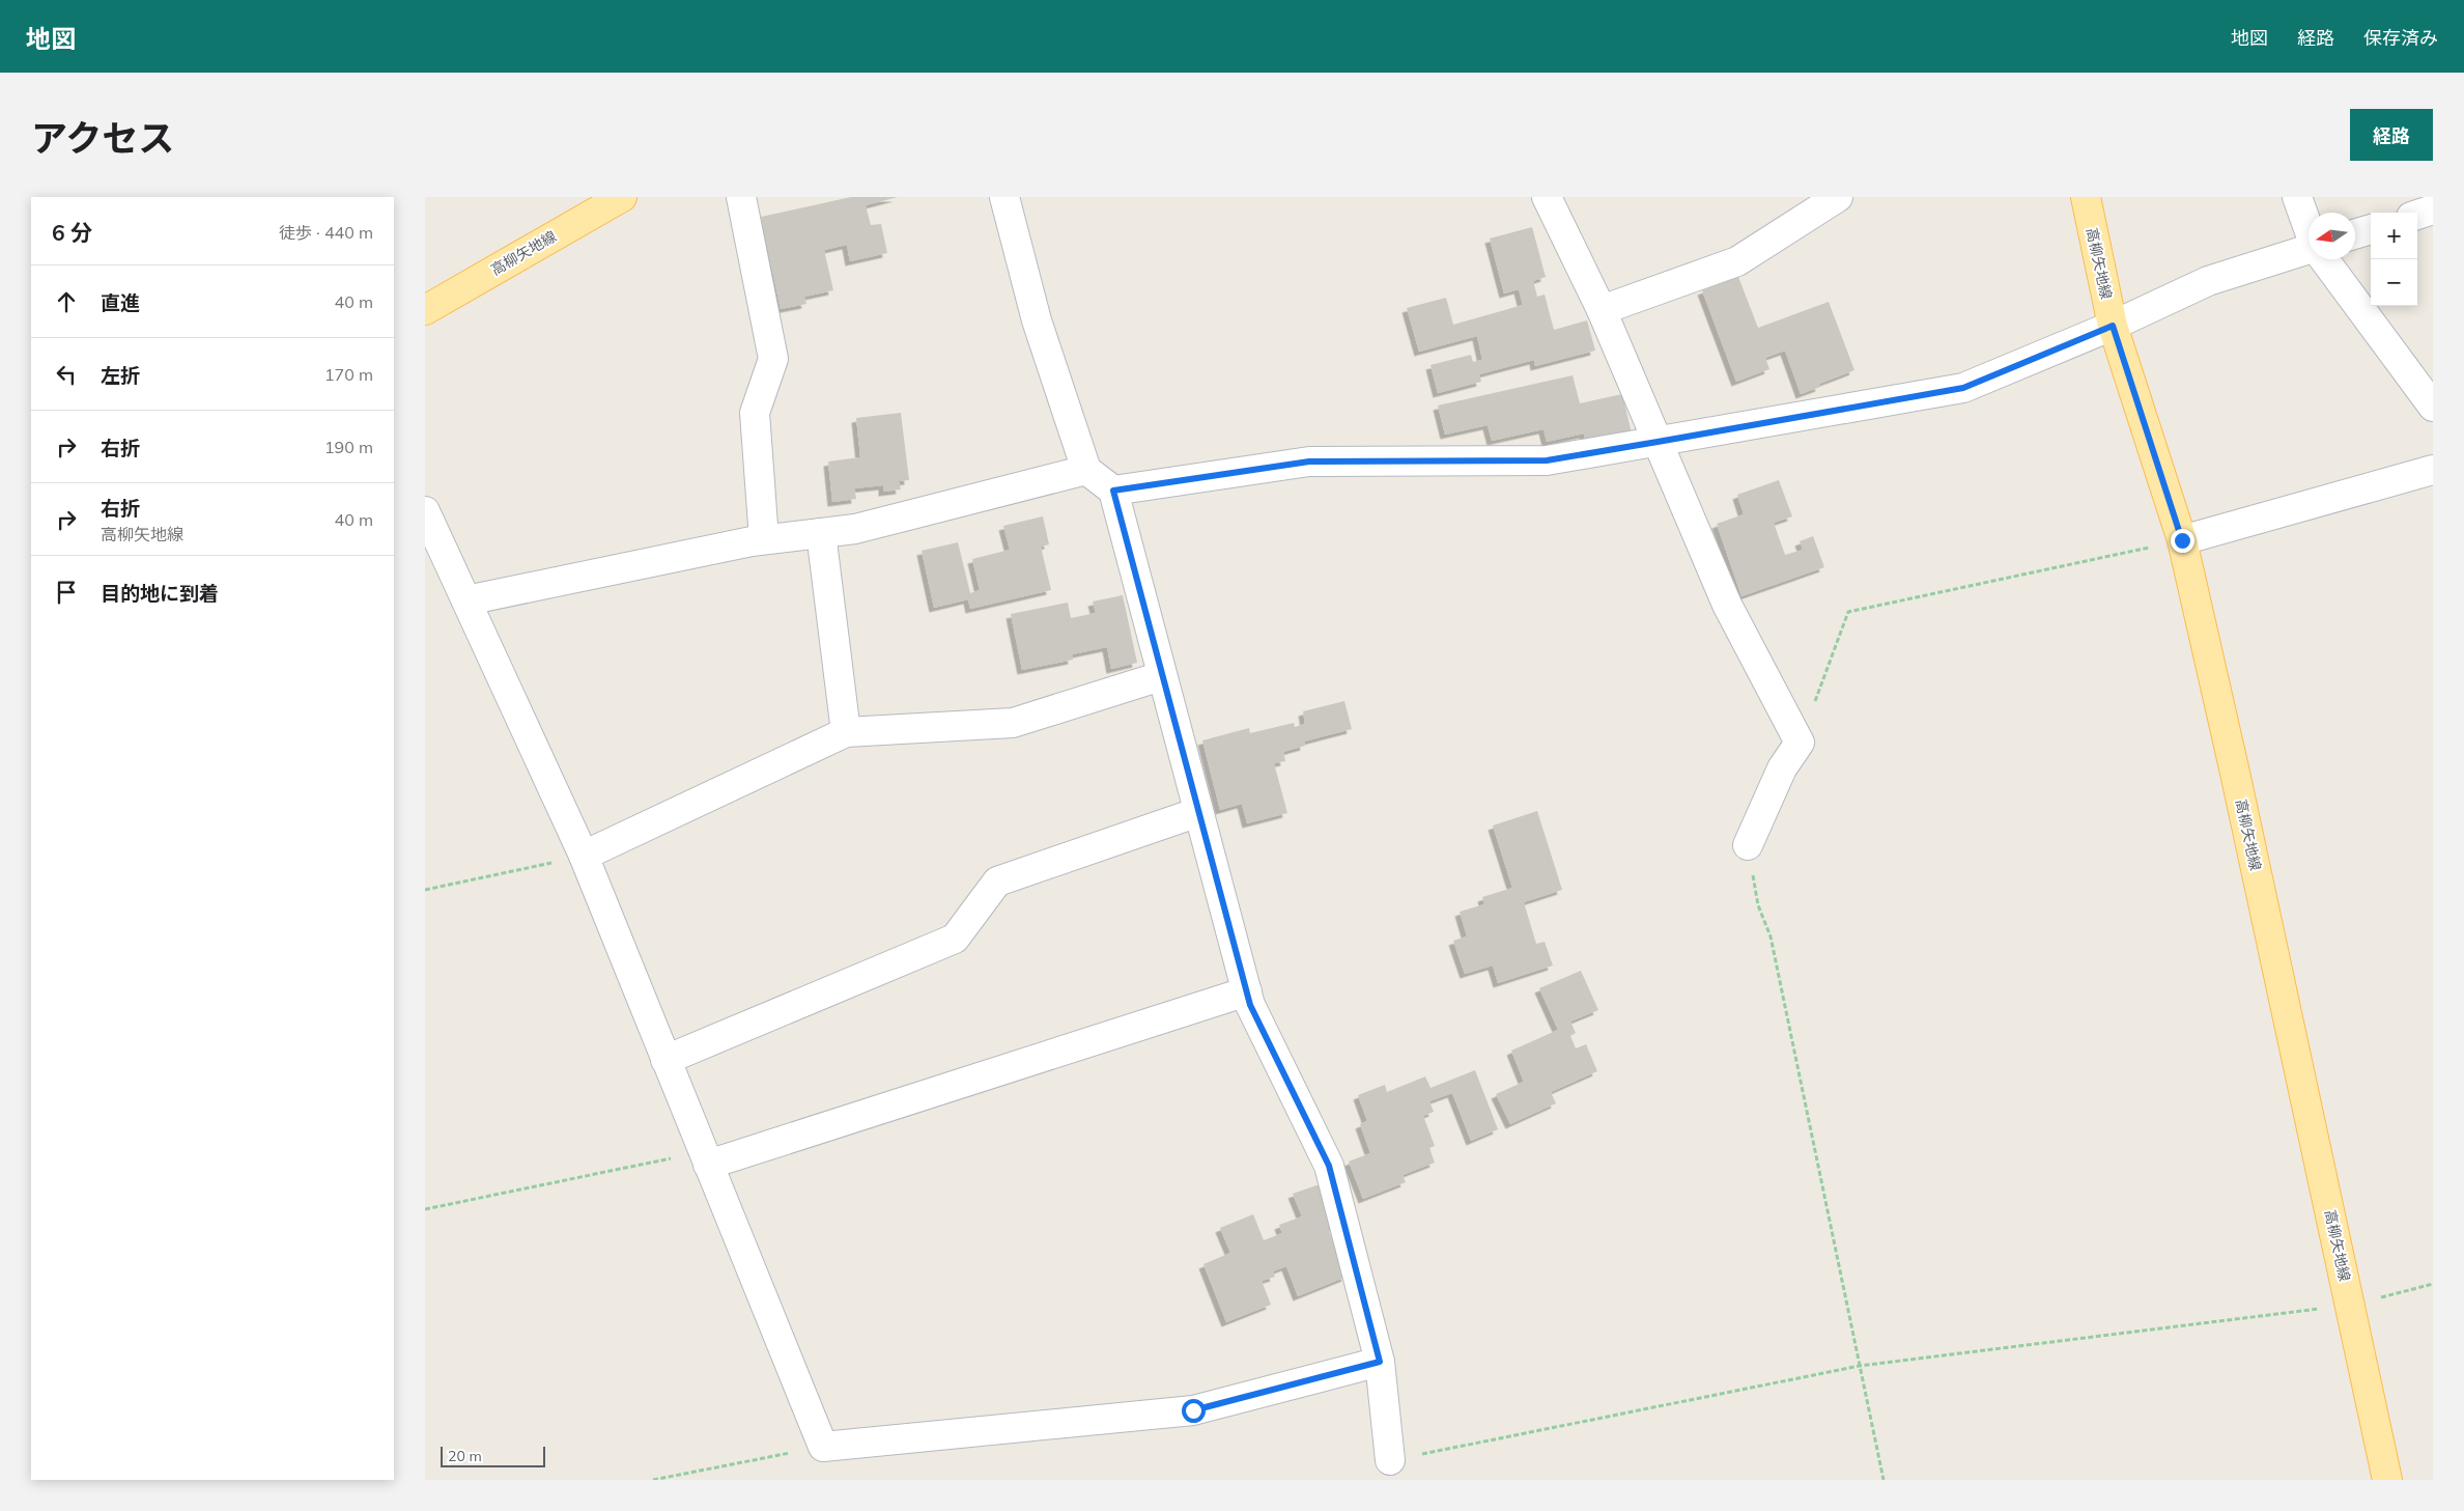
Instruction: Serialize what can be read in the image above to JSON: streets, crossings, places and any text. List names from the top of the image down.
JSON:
{
  "streets": {
    "main road": ["高柳矢地線"]
  },
  "scale_bar": "20 m",
  "north": "left",
  "page": {
    "header": "地図",
    "nav": ["地図", "経路", "保存済み"],
    "title": "アクセス",
    "buttons": "経路",
    "heading": ["6 分", "徒歩 · 440 m"],
    "map_buttons": ["+", "−"],
    "list": [
      ["直進", "40 m"],
      ["左折", "170 m"],
      ["右折", "190 m"],
      ["右折", "高柳矢地線", "40 m"],
      "目的地に到着"
    ],
    "scale": "20 m"
  }
}
